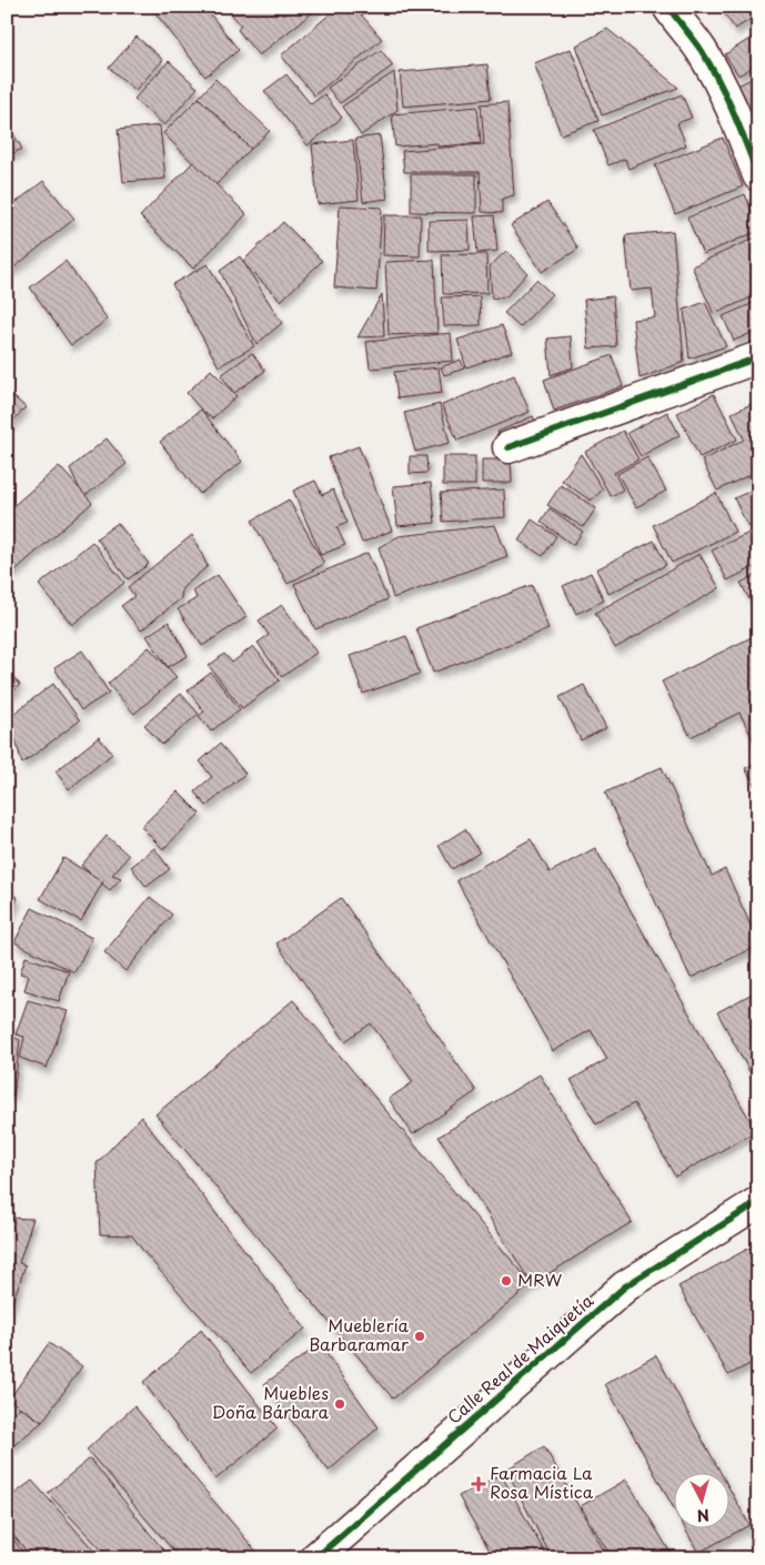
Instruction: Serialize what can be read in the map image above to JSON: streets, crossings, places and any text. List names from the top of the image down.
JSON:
{
  "streets": {
    "street": ["Calle Real de Maiquetía"]
  },
  "places": {
    "other": ["MRW", "Mueblería Barbaramar", "Muebles Doña Bárbara"],
    "health": ["Farmacia La Rosa Mística"]
  },
  "north": "bottom"
}
